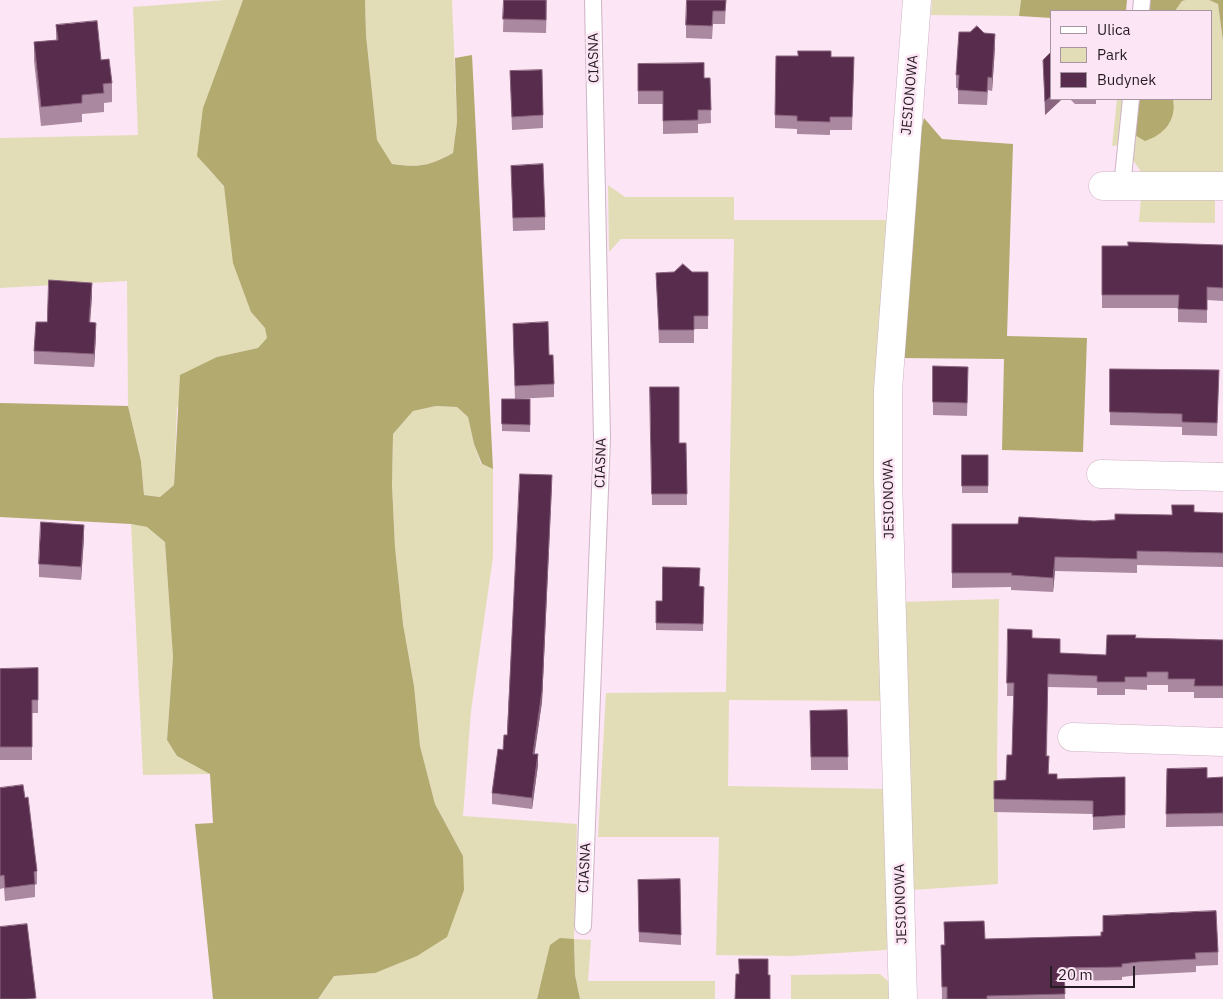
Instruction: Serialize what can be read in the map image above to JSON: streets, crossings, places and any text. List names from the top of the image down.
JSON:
{
  "streets": {
    "street": ["JESIONOWA"],
    "lane": ["CIASNA"]
  },
  "legend": ["Ulica", "Park", "Budynek"],
  "scale_bar": "20 m"
}
